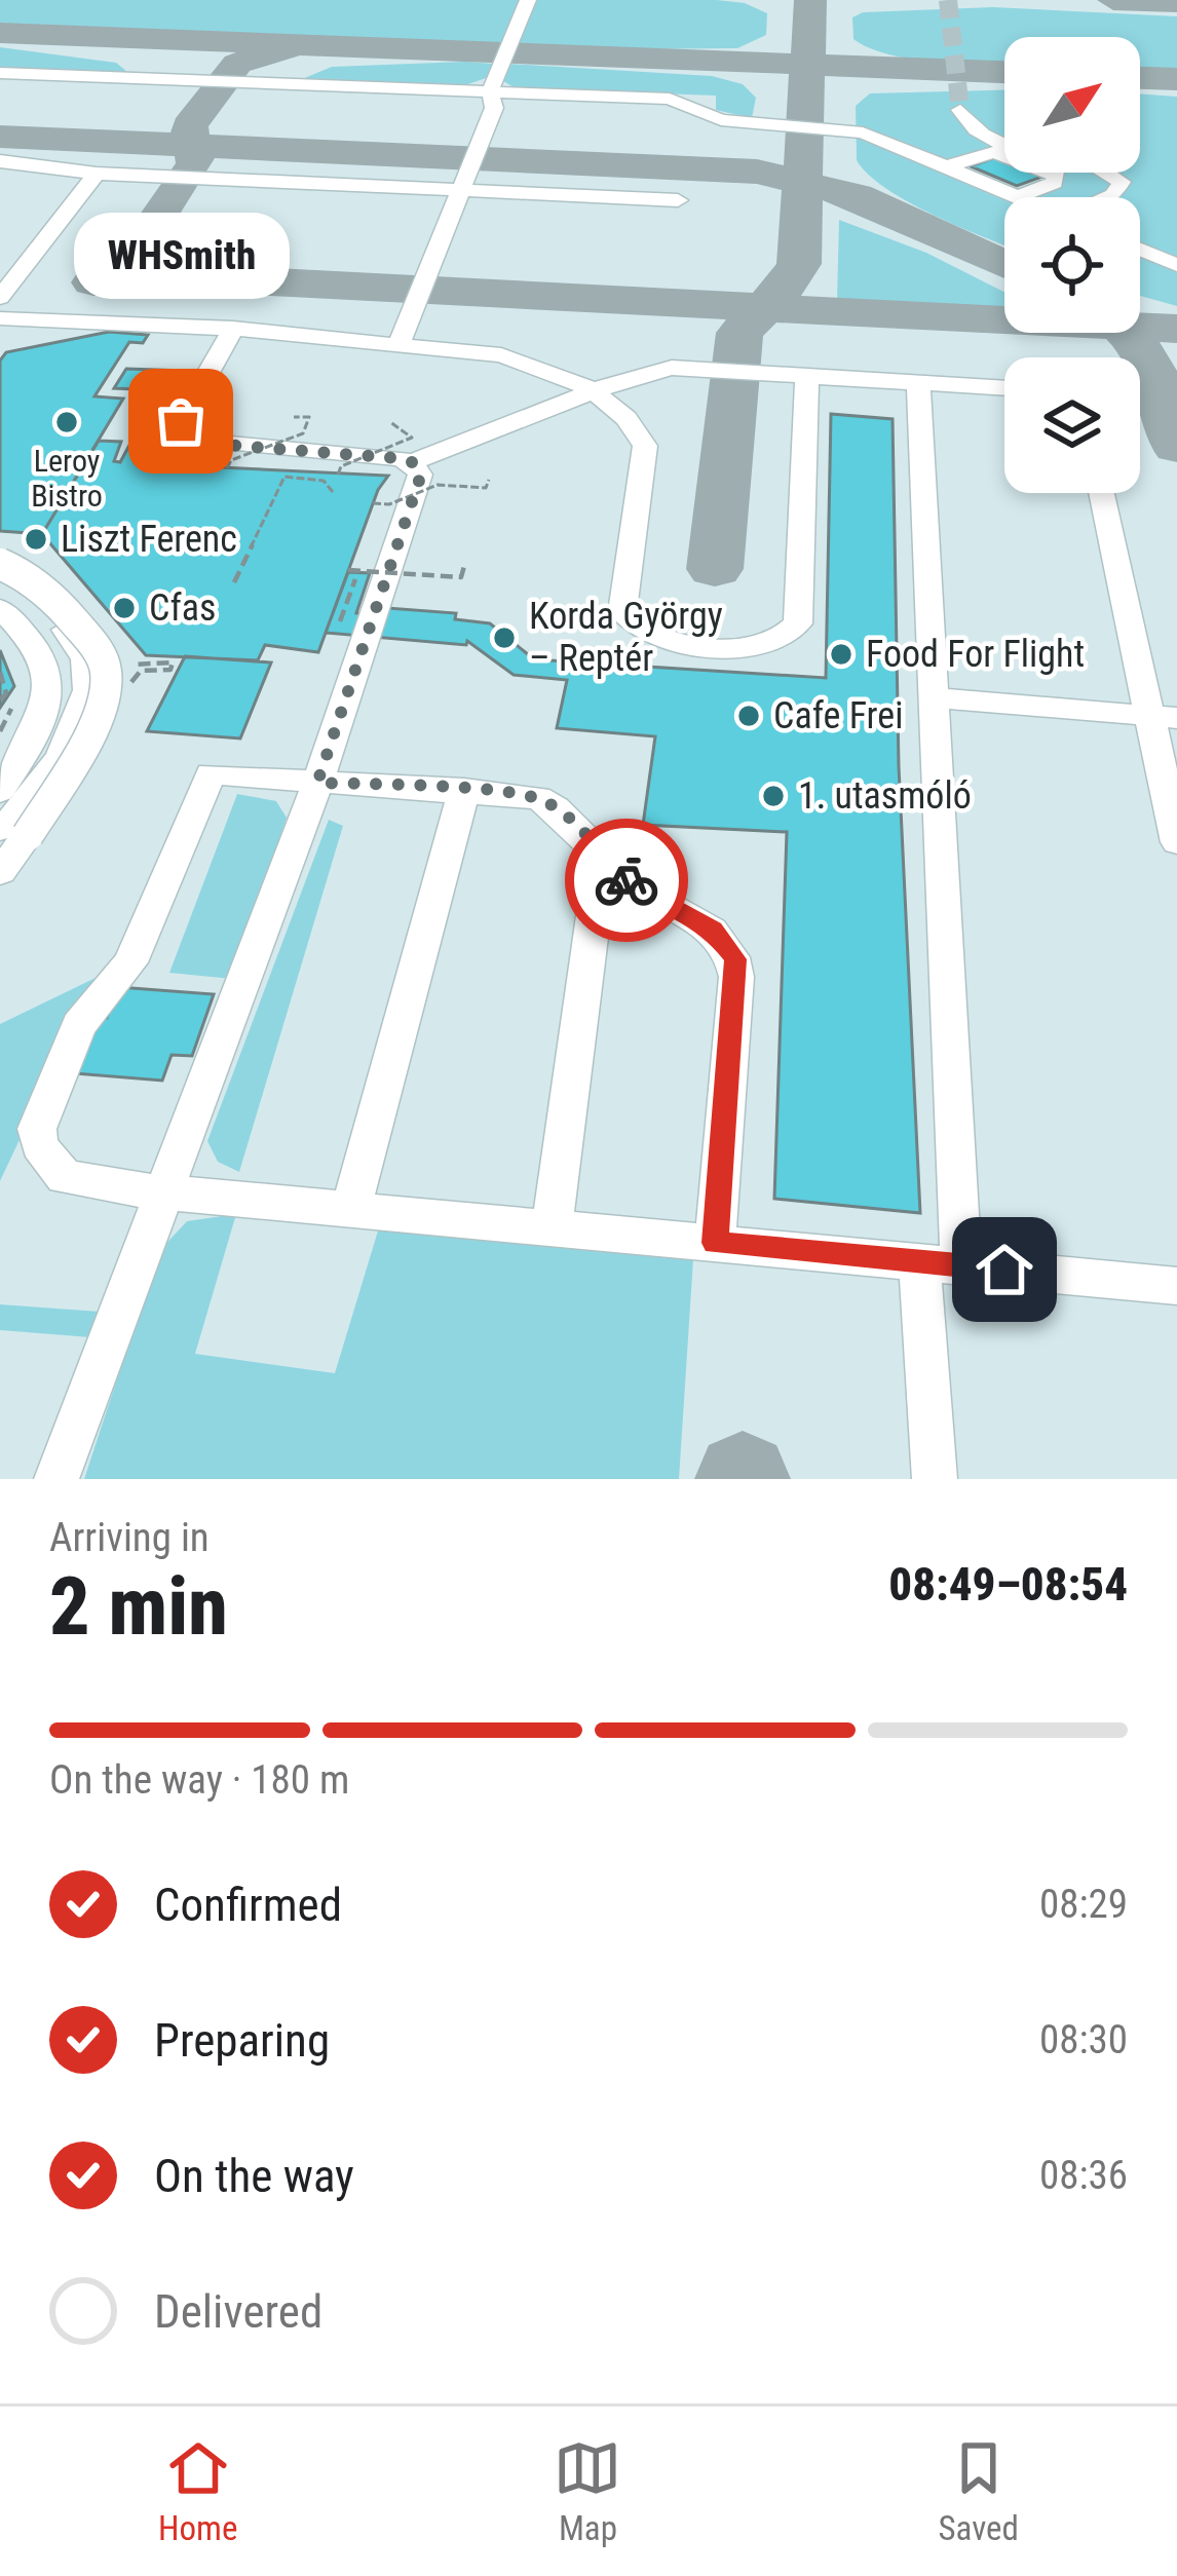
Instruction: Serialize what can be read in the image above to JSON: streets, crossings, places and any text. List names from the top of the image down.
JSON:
{
  "places": [
    "WHSmith",
    "Leroy Bistro",
    "Liszt Ferenc",
    "Cfas",
    "Korda György – Reptér",
    "Food For Flight",
    "Cafe Frei",
    "1. utasmóló"
  ],
  "north": "top right",
  "page": {
    "bubble": "WHSmith",
    "heading": ["2 min", "Arriving in", "08:49–08:54"],
    "bar": "On the way · 180 m",
    "list": [
      ["Confirmed", "08:29"],
      ["Preparing", "08:30"],
      ["On the way", "08:36"],
      "Delivered"
    ],
    "tabs": ["Home", "Map", "Saved"]
  }
}
